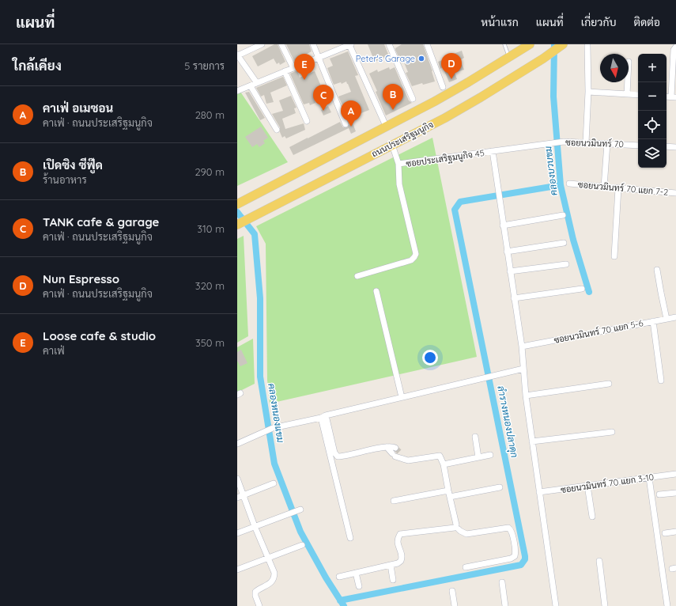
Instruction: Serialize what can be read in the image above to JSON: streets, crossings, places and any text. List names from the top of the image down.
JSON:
{
  "streets": {
    "main road": ["ถนนประเสริฐมนูกิจ"],
    "street": [
      "ซอยนวมินทร์ 70",
      "ซอยประเสริฐมนูกิจ 45",
      "ซอยนวมินทร์ 70 แยก 7-2",
      "ซอยนวมินทร์ 70 แยก 5-6",
      "ซอยนวมินทร์ 70 แยก 3-10"
    ]
  },
  "crossings": [
    ["ถนนประเสริฐมนูกิจ", "ซอยประเสริฐมนูกิจ 45"],
    ["ซอยนวมินทร์ 70", "ซอยประเสริฐมนูกิจ 45"]
  ],
  "water": ["คลองบวบขม", "คลองหนองแขม", "ลำรางหนองปลาดุก"],
  "places": ["Peter's Garage"],
  "north": "bottom",
  "page": {
    "header": "แผนที่",
    "nav": [
      "หน้าแรก",
      "แผนที่",
      "เกี่ยวกับ",
      "ติดต่อ"
    ],
    "heading": ["ใกล้เคียง", "5 รายการ"],
    "pins": [
      "D",
      "E",
      "B",
      "C",
      "A"
    ],
    "map_buttons": ["+", "−"],
    "list": [
      {
        "mark": "A",
        "name": "คาเฟ่ อเมซอน",
        "note": "คาเฟ่ · ถนนประเสริฐมนูกิจ",
        "value": "280 m"
      },
      {
        "mark": "B",
        "name": "เปิดซิง ซีฟู๊ด",
        "note": "ร้านอาหาร",
        "value": "290 m"
      },
      {
        "mark": "C",
        "name": "TANK cafe & garage",
        "note": "คาเฟ่ · ถนนประเสริฐมนูกิจ",
        "value": "310 m"
      },
      {
        "mark": "D",
        "name": "Nun Espresso",
        "note": "คาเฟ่ · ถนนประเสริฐมนูกิจ",
        "value": "320 m"
      },
      {
        "mark": "E",
        "name": "Loose cafe & studio",
        "note": "คาเฟ่",
        "value": "350 m"
      }
    ]
  }
}
